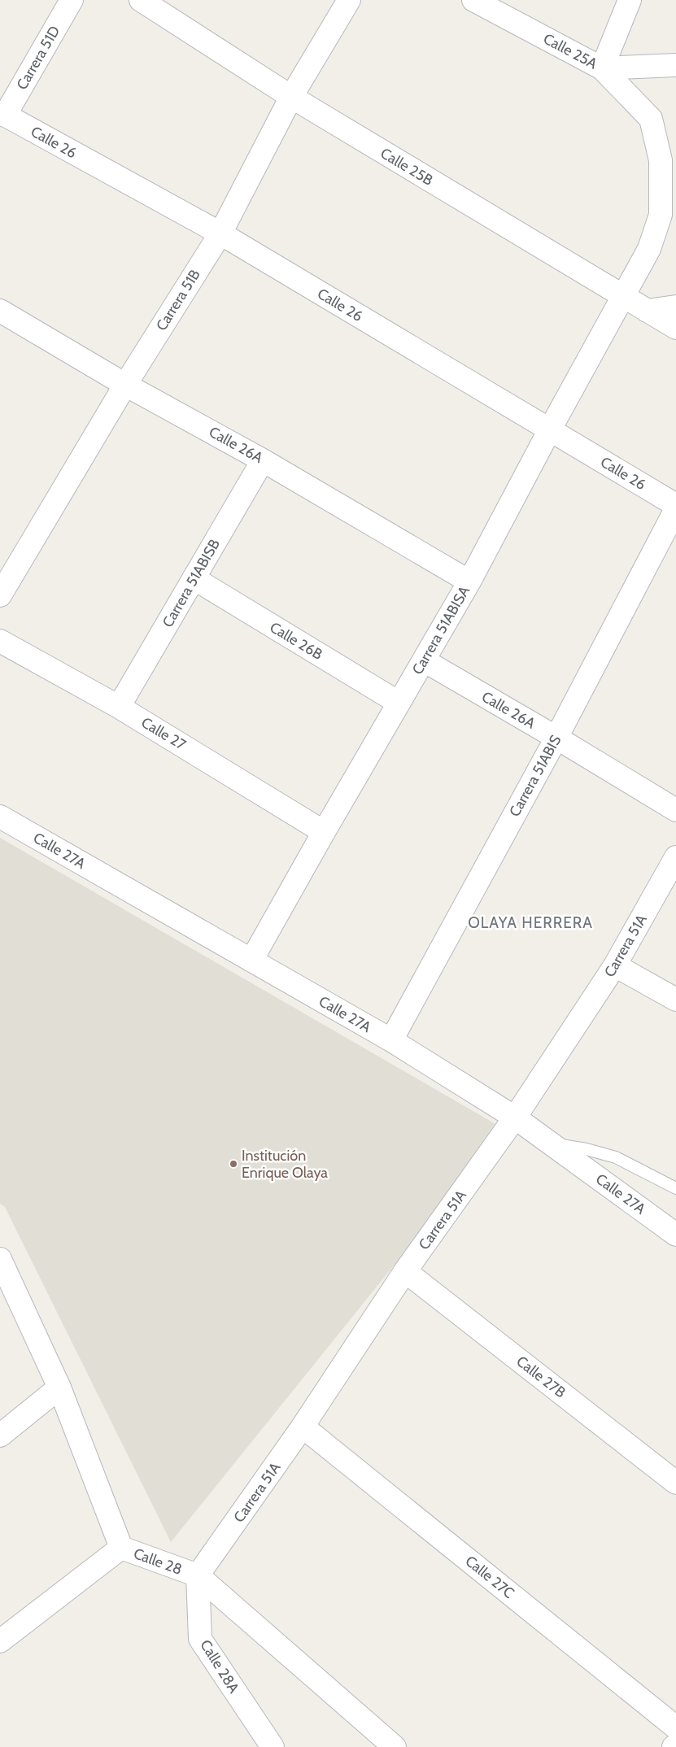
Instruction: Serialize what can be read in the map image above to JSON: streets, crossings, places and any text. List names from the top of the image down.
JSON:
{
  "streets": {
    "street": [
      "Calle 25A",
      "Carrera 51D",
      "Calle 26",
      "Calle 25B",
      "Carrera 51B",
      "Calle 26A",
      "Carrera 51ABISB",
      "Carrera 51ABISA",
      "Calle 26B",
      "Calle 27",
      "Carrera 51ABIS",
      "Calle 27A",
      "Carrera 51A",
      "Calle 27B",
      "Calle 28",
      "Calle 27C",
      "Calle 28A"
    ]
  },
  "crossings": [
    ["Calle 25A", "Carrera 51ABISA"],
    ["Carrera 51D", "Calle 26"],
    ["Calle 26", "Carrera 51B"],
    ["Calle 26", "Carrera 51ABISA"],
    ["Calle 25B", "Carrera 51B"],
    ["Calle 25B", "Carrera 51ABISA"],
    ["Carrera 51B", "Calle 26A"],
    ["Calle 26A", "Carrera 51ABISB"],
    ["Calle 26A", "Carrera 51ABISA"],
    ["Calle 26A", "Carrera 51ABIS"],
    ["Carrera 51ABISB", "Calle 26B"],
    ["Carrera 51ABISB", "Calle 27"],
    ["Carrera 51ABISA", "Calle 26B"],
    ["Carrera 51ABISA", "Calle 27"],
    ["Carrera 51ABISA", "Calle 27A"],
    ["Carrera 51ABIS", "Calle 27A"],
    ["Calle 27A", "Carrera 51A"],
    ["Carrera 51A", "Calle 27B"],
    ["Carrera 51A", "Calle 28"],
    ["Carrera 51A", "Calle 27C"],
    ["Carrera 51A", "Calle 28A"],
    ["Calle 28", "Calle 28A"]
  ],
  "districts": ["OLAYA HERRERA"],
  "places": ["Institución Enrique Olaya"]
}
